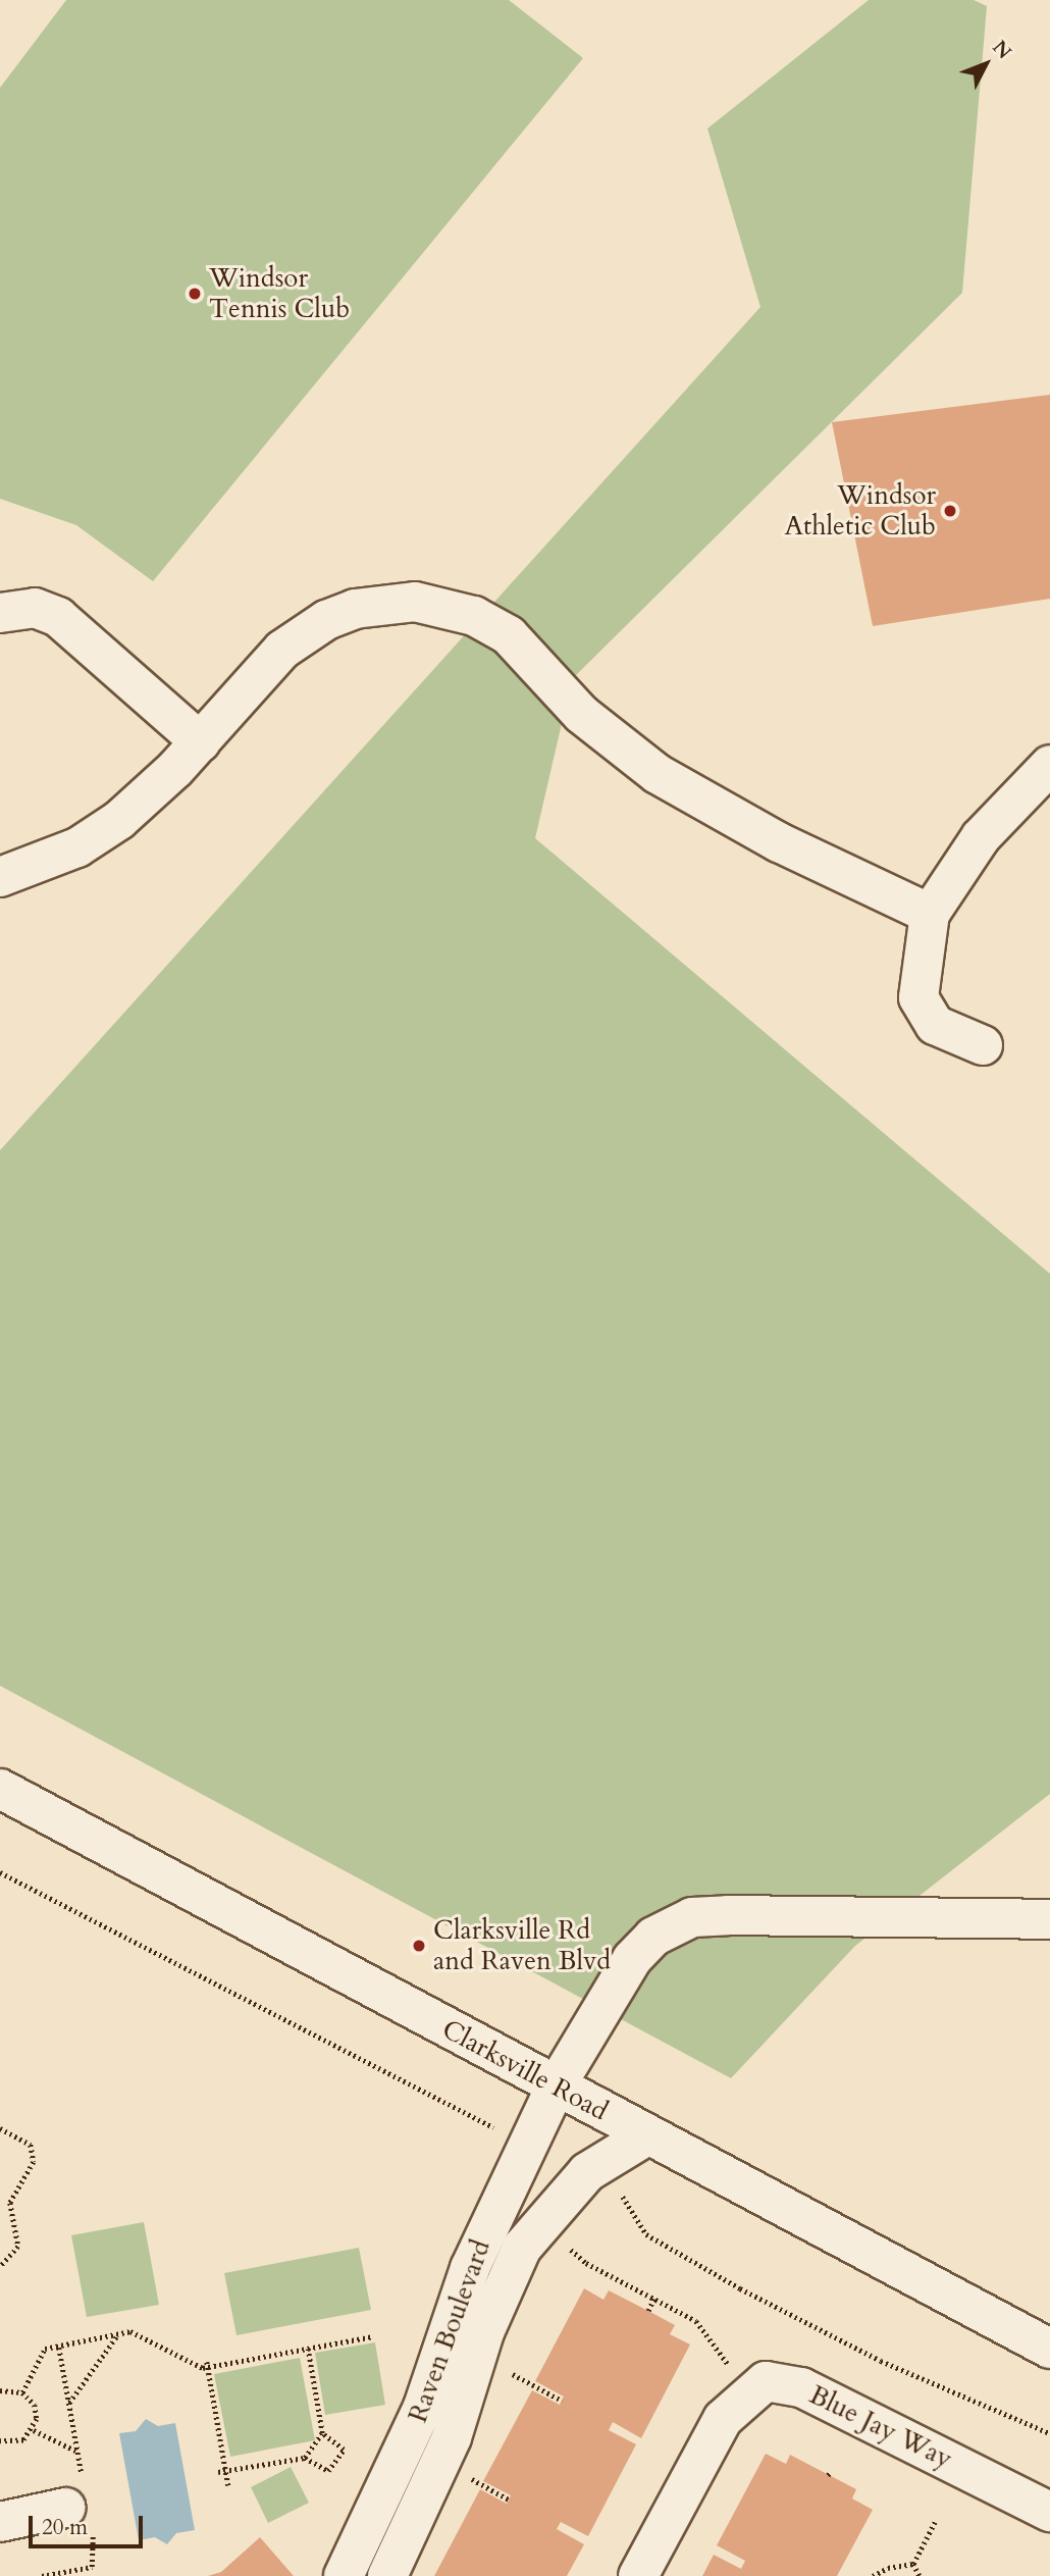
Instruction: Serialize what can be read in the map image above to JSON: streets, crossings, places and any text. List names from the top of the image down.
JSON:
{
  "streets": {
    "street": ["Clarksville Road", "Raven Boulevard", "Blue Jay Way"]
  },
  "crossings": [
    ["Clarksville Road", "Raven Boulevard"]
  ],
  "places": ["Windsor Tennis Club", "Windsor Athletic Club", "Clarksville Rd and Raven Blvd"],
  "scale_bar": "20 m",
  "north": "top right"
}
